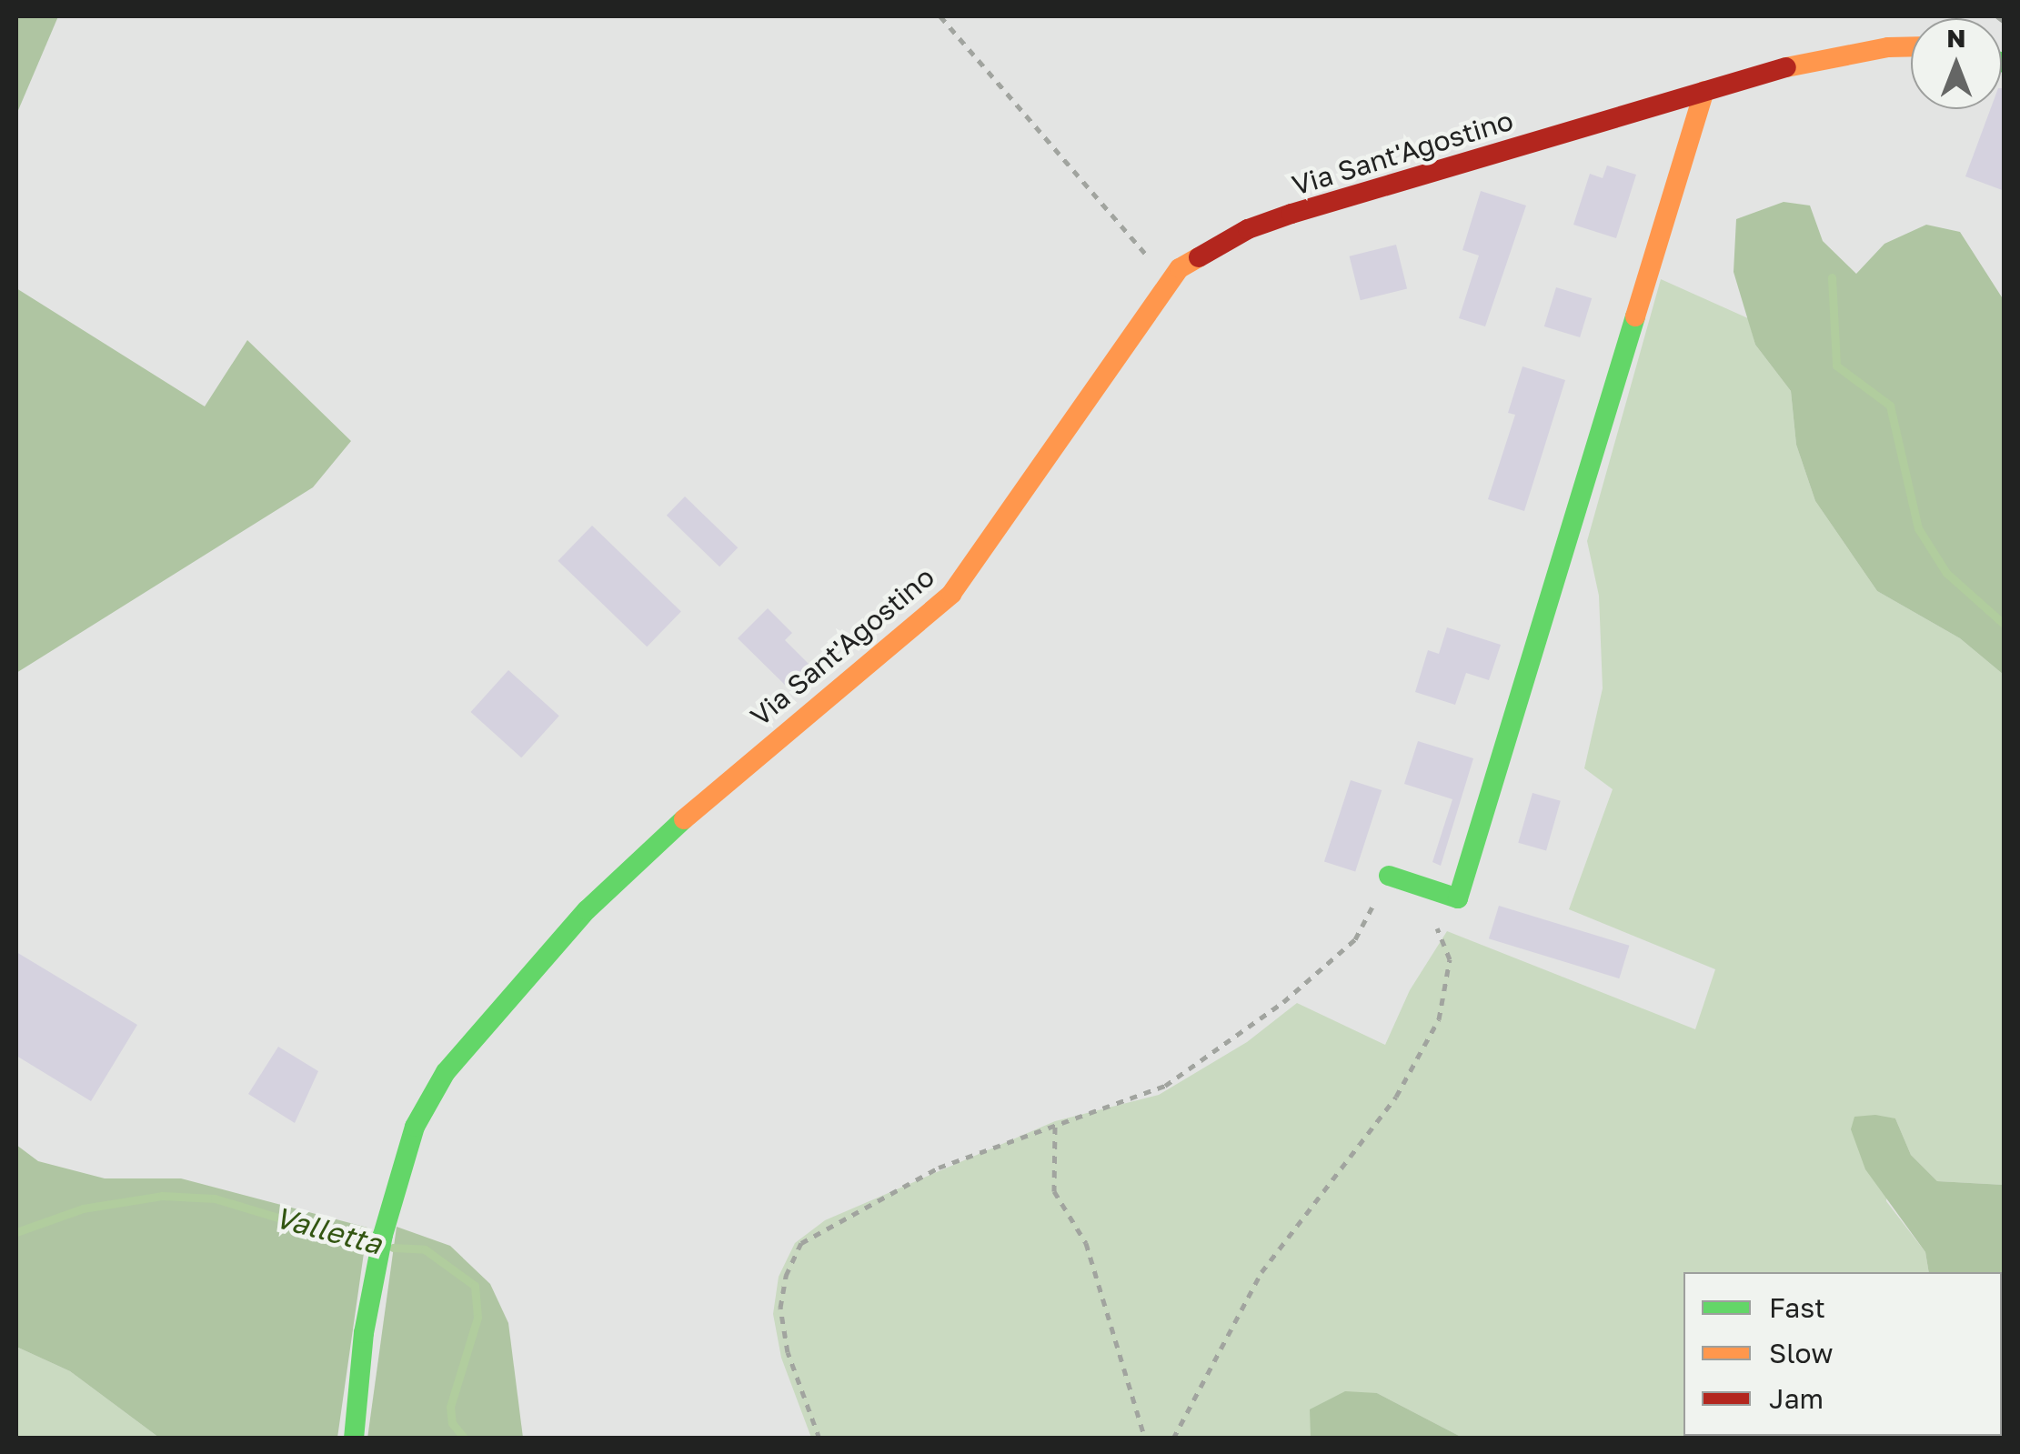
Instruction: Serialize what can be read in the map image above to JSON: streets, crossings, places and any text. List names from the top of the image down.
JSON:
{
  "streets": {
    "street": ["Via Sant'Agostino"]
  },
  "water": ["Valletta"],
  "legend": ["Fast", "Slow", "Jam"],
  "north": "top"
}
